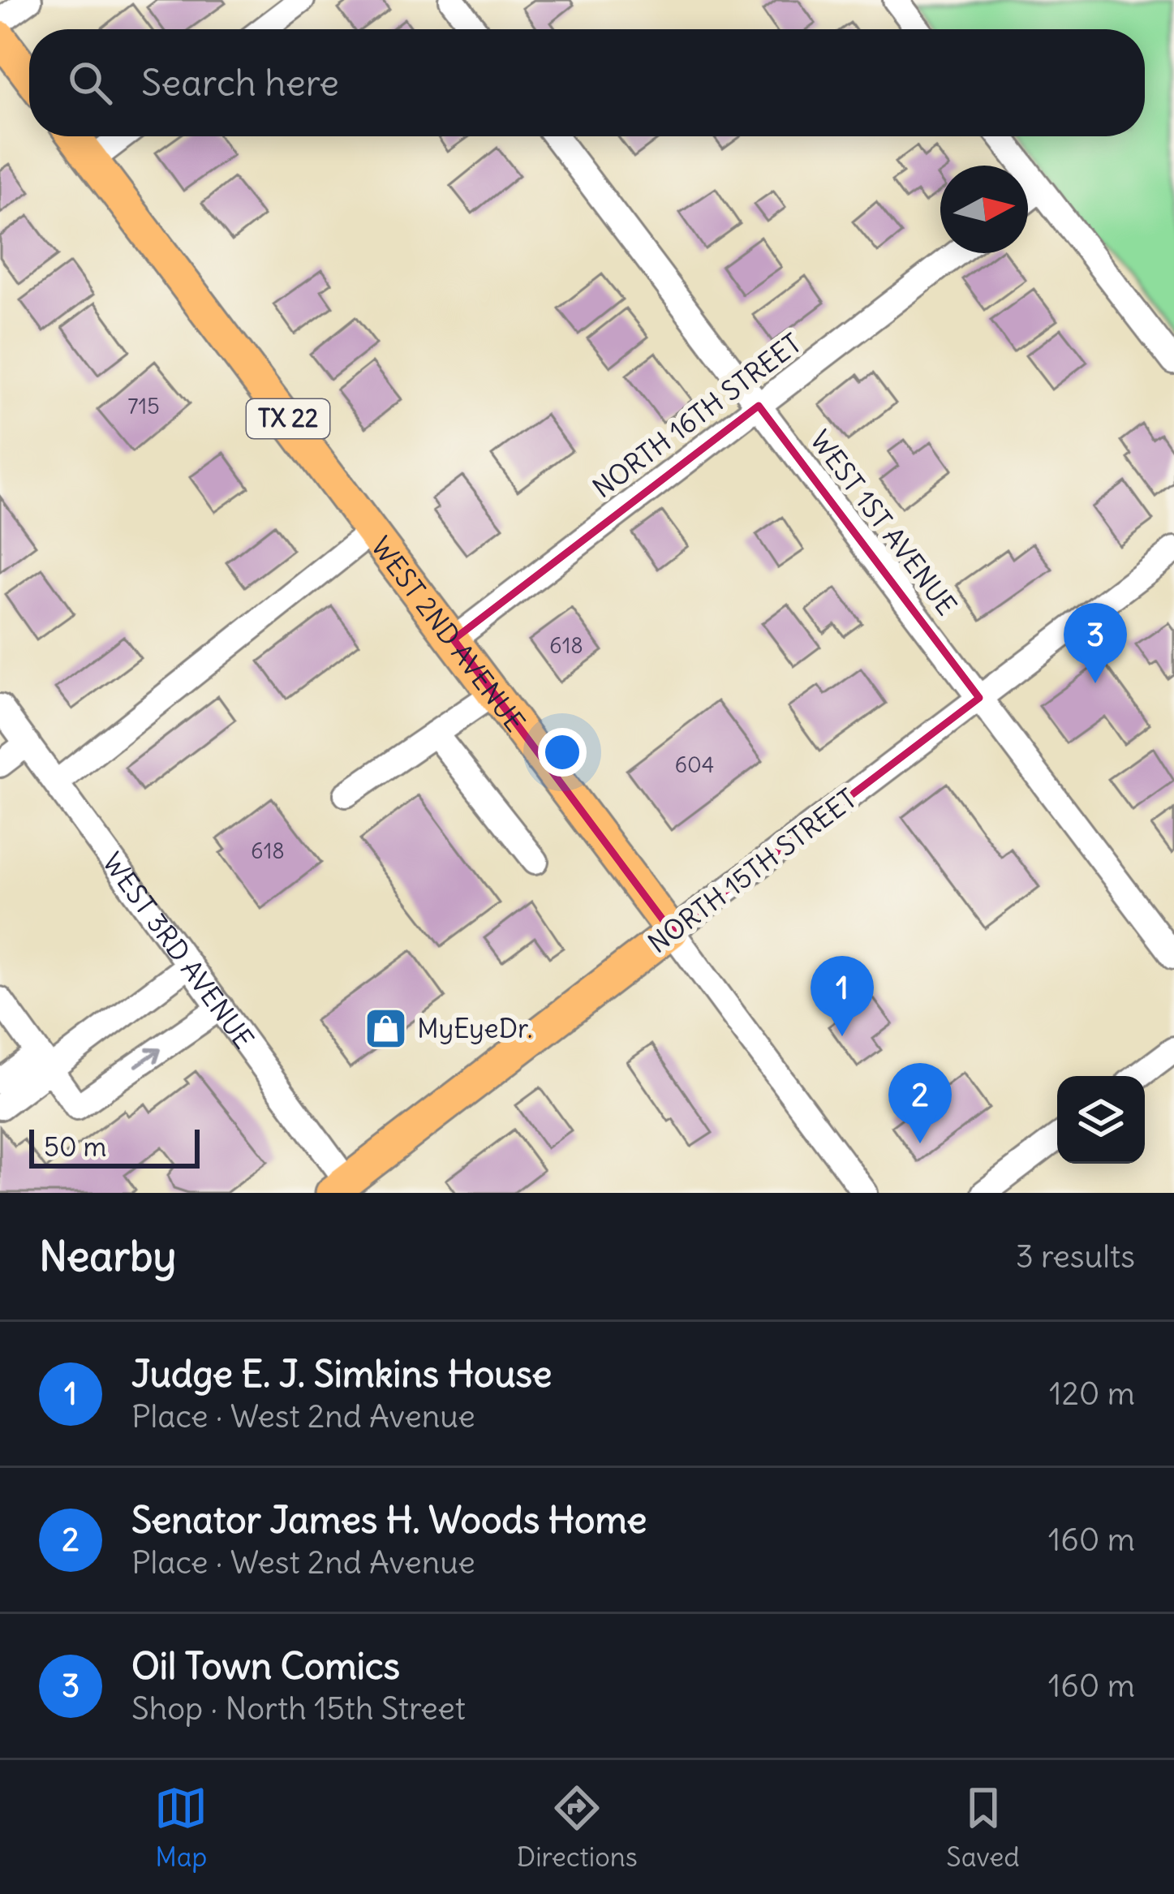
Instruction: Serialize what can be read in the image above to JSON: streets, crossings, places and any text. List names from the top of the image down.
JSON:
{
  "streets": {
    "main road": ["TX 22", "WEST 2ND AVENUE", "NORTH 15TH STREET"],
    "street": ["NORTH 16TH STREET", "WEST 1ST AVENUE", "WEST 3RD AVENUE"]
  },
  "crossings": [
    ["NORTH 16TH STREET", "WEST 1ST AVENUE"],
    ["NORTH 16TH STREET", "WEST 2ND AVENUE"],
    ["WEST 1ST AVENUE", "NORTH 15TH STREET"],
    ["WEST 2ND AVENUE", "NORTH 15TH STREET"],
    ["NORTH 15TH STREET", "WEST 3RD AVENUE"]
  ],
  "places": {
    "shop": ["MyEyeDr."]
  },
  "house_numbers": [
    "715",
    "618",
    "604",
    "618"
  ],
  "scale_bar": "50 m",
  "north": "right",
  "page": {
    "search": "Search here",
    "pins": ["3", "1", "2"],
    "scale": "50 m",
    "heading": ["Nearby", "3 results"],
    "list": [
      {
        "mark": "1",
        "name": "Judge E. J. Simkins House",
        "note": "Place · West 2nd Avenue",
        "value": "120 m"
      },
      {
        "mark": "2",
        "name": "Senator James H. Woods Home",
        "note": "Place · West 2nd Avenue",
        "value": "160 m"
      },
      {
        "mark": "3",
        "name": "Oil Town Comics",
        "note": "Shop · North 15th Street",
        "value": "160 m"
      }
    ],
    "nav": ["Map", "Directions", "Saved"]
  }
}
